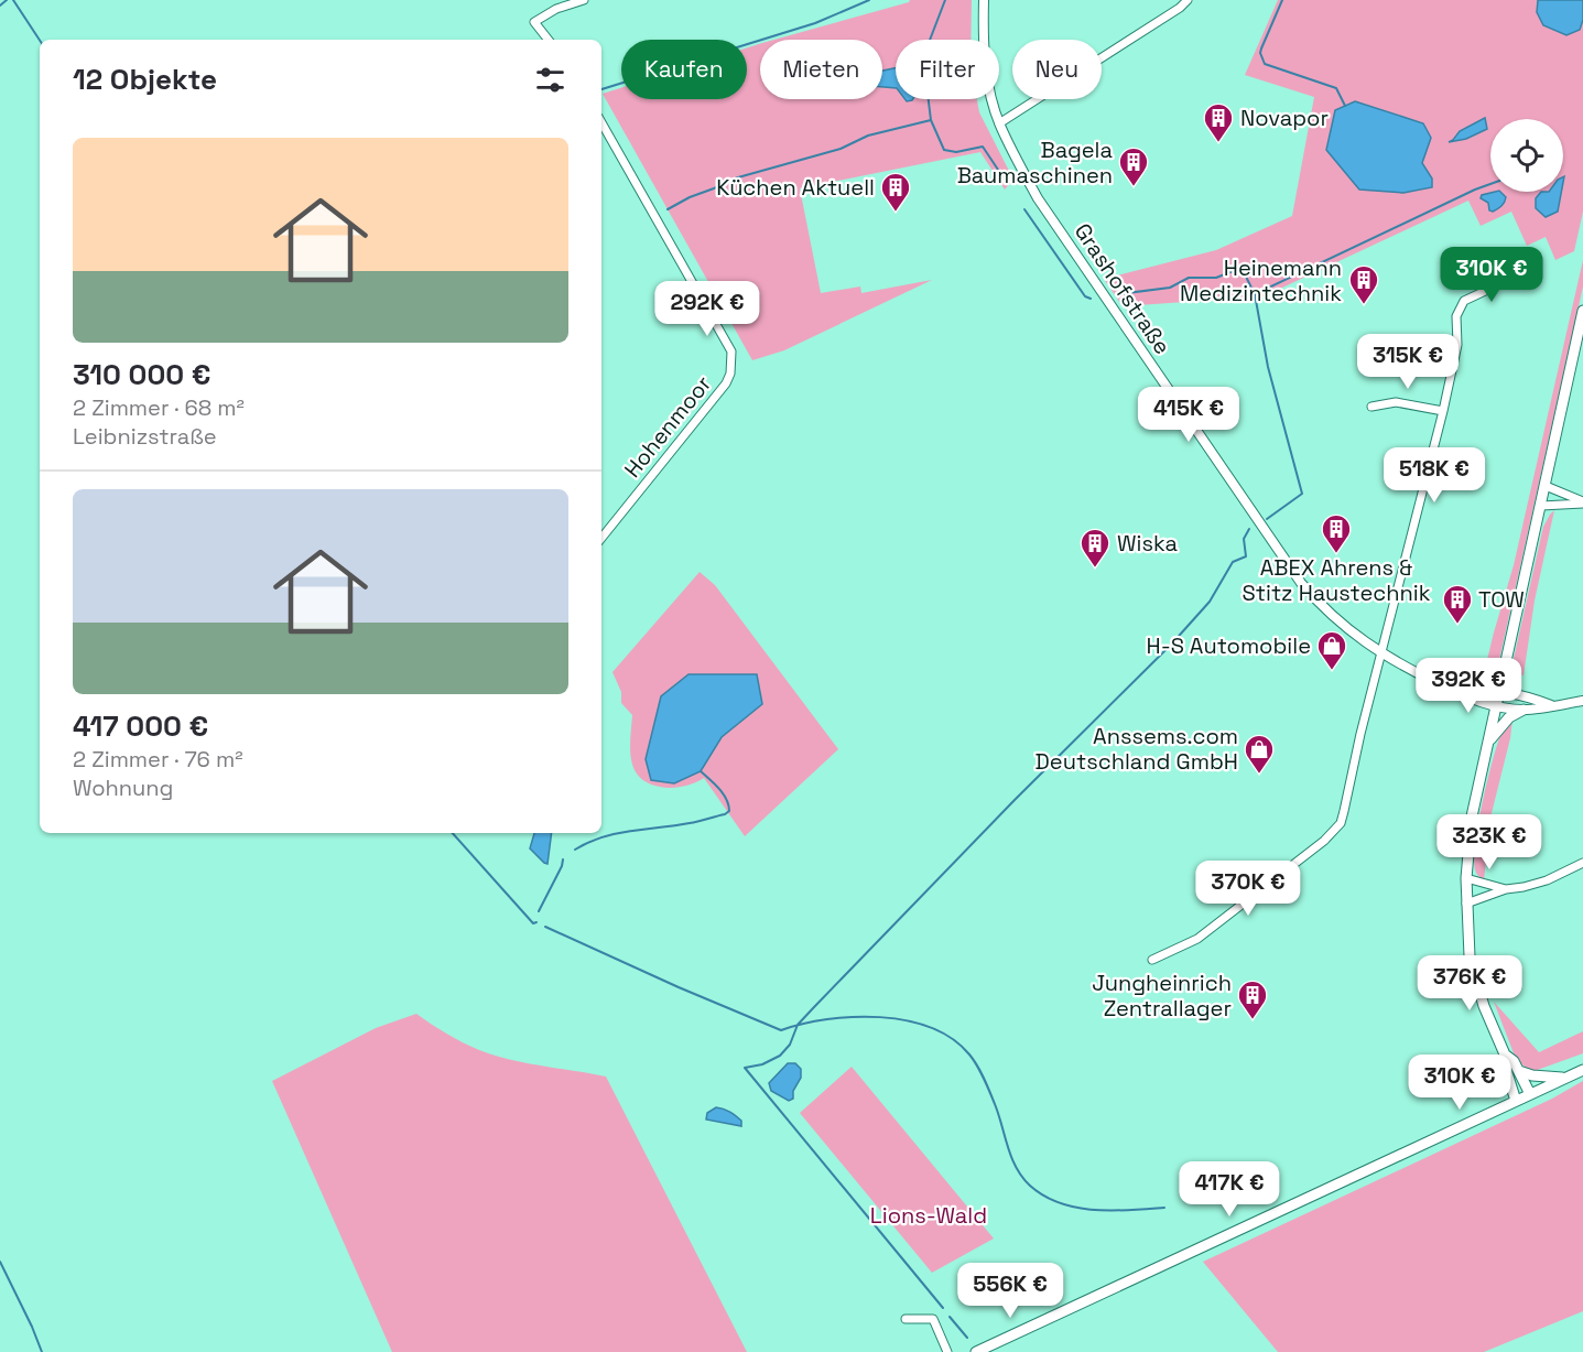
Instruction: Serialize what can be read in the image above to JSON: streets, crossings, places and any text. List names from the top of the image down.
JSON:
{
  "streets": {
    "street": ["Grashofstraße", "Hohenmoor"]
  },
  "parks": ["Lions-Wald"],
  "places": {
    "building": [
      "Novapor",
      "Bagela Baumaschinen",
      "Küchen Aktuell",
      "Heinemann Medizintechnik",
      "ABEX Ahrens & Stitz Haustechnik",
      "Wiska",
      "TOW",
      "Jungheinrich Zentrallager"
    ],
    "shop": ["H-S Automobile", "Anssems.com Deutschland GmbH"]
  },
  "page": {
    "chip": [
      "Kaufen",
      "Mieten",
      "Filter",
      "Neu"
    ],
    "heading": "12 Objekte",
    "list": [
      {
        "name": "310 000 €",
        "note": "2 Zimmer · 68 m² · Leibnizstraße"
      },
      {
        "name": "417 000 €",
        "note": "2 Zimmer · 76 m² · Wohnung"
      }
    ],
    "price": [
      "310K €",
      "292K €",
      "315K €",
      "415K €",
      "518K €",
      "392K €",
      "323K €",
      "370K €",
      "376K €",
      "310K €",
      "417K €",
      "556K €"
    ]
  }
}
